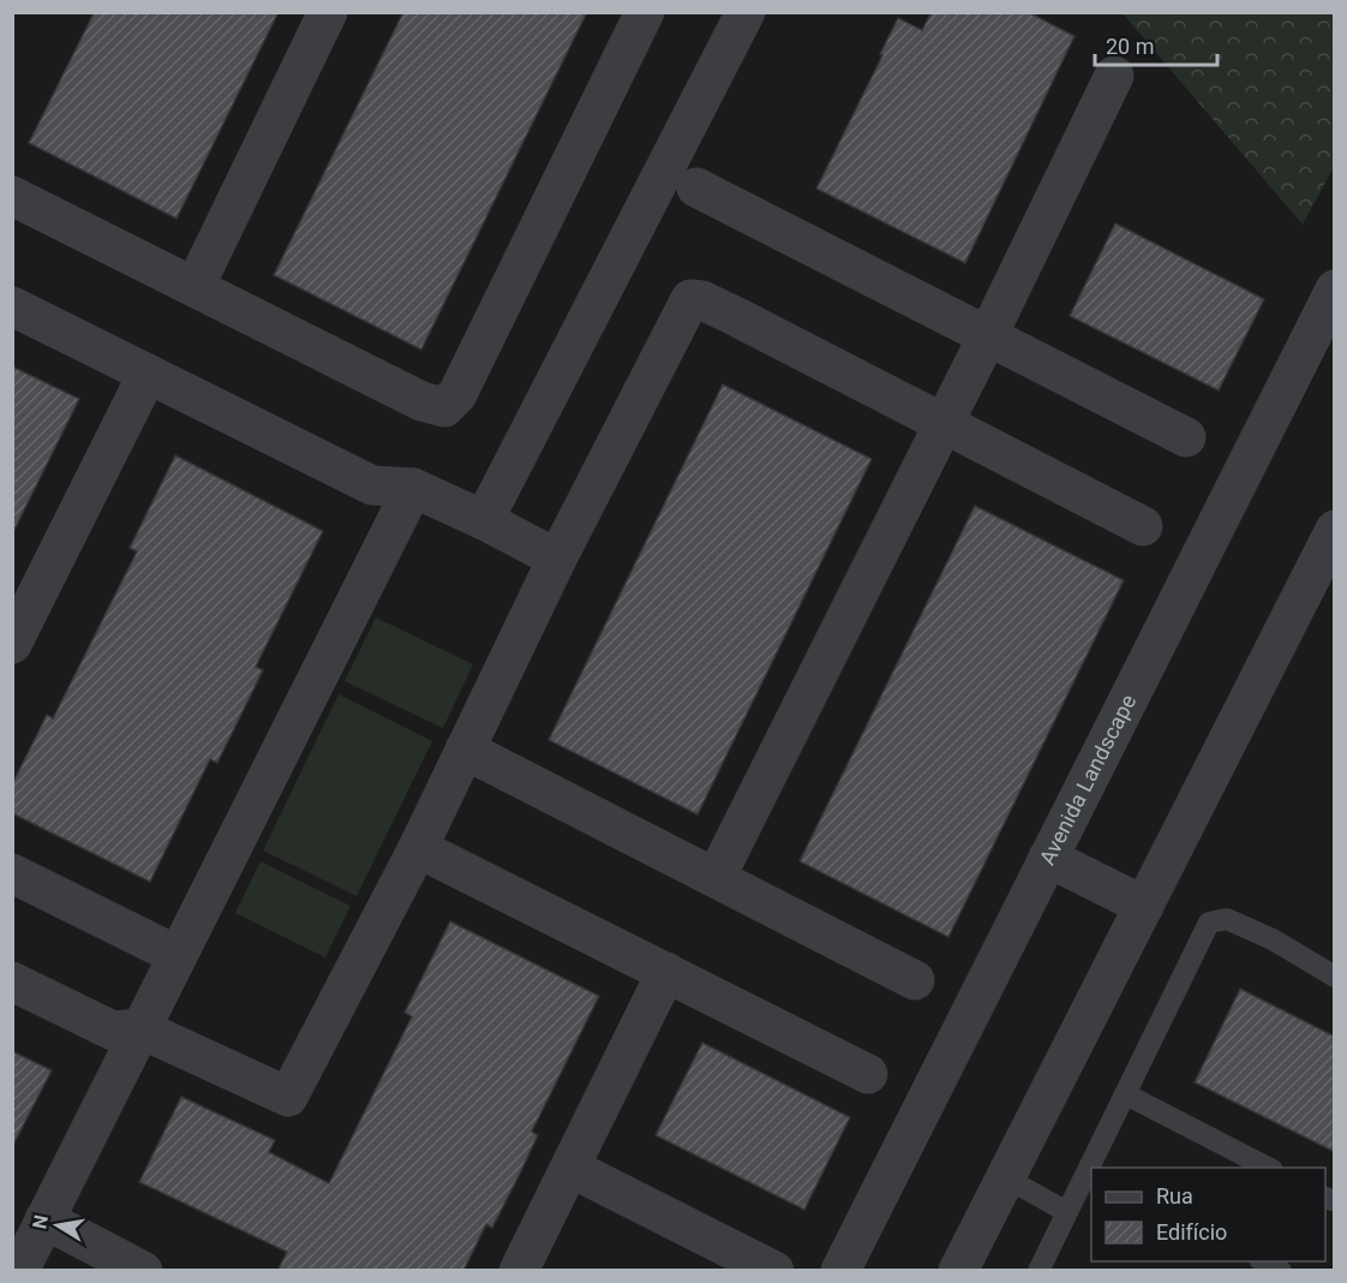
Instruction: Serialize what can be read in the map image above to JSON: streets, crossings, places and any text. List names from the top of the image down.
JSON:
{
  "streets": {
    "street": ["Avenida Landscape"]
  },
  "legend": ["Rua", "Edifício"],
  "scale_bar": "20 m",
  "north": "left"
}
